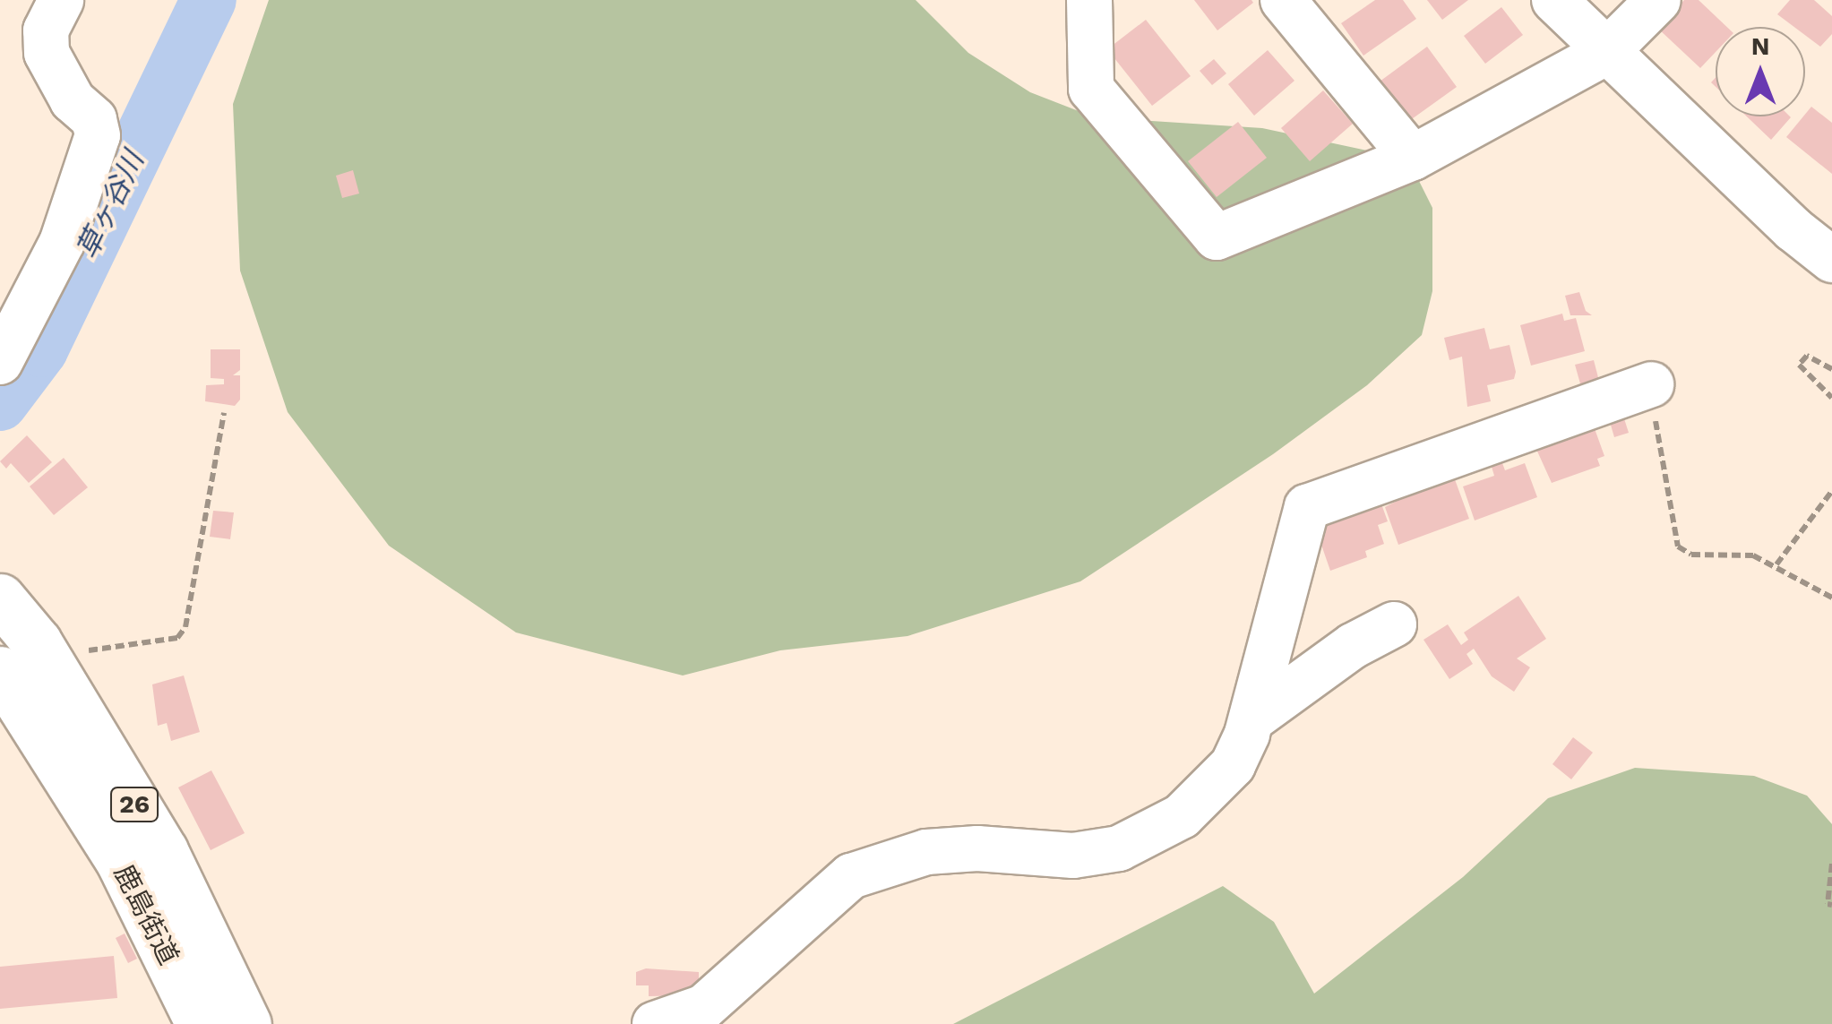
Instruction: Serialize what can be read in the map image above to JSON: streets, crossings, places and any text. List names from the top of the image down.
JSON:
{
  "streets": {
    "main road": ["26", "鹿島街道"]
  },
  "crossings": [
    ["26", "鹿島街道"]
  ],
  "water": ["草ヶ谷川"],
  "north": "top"
}
